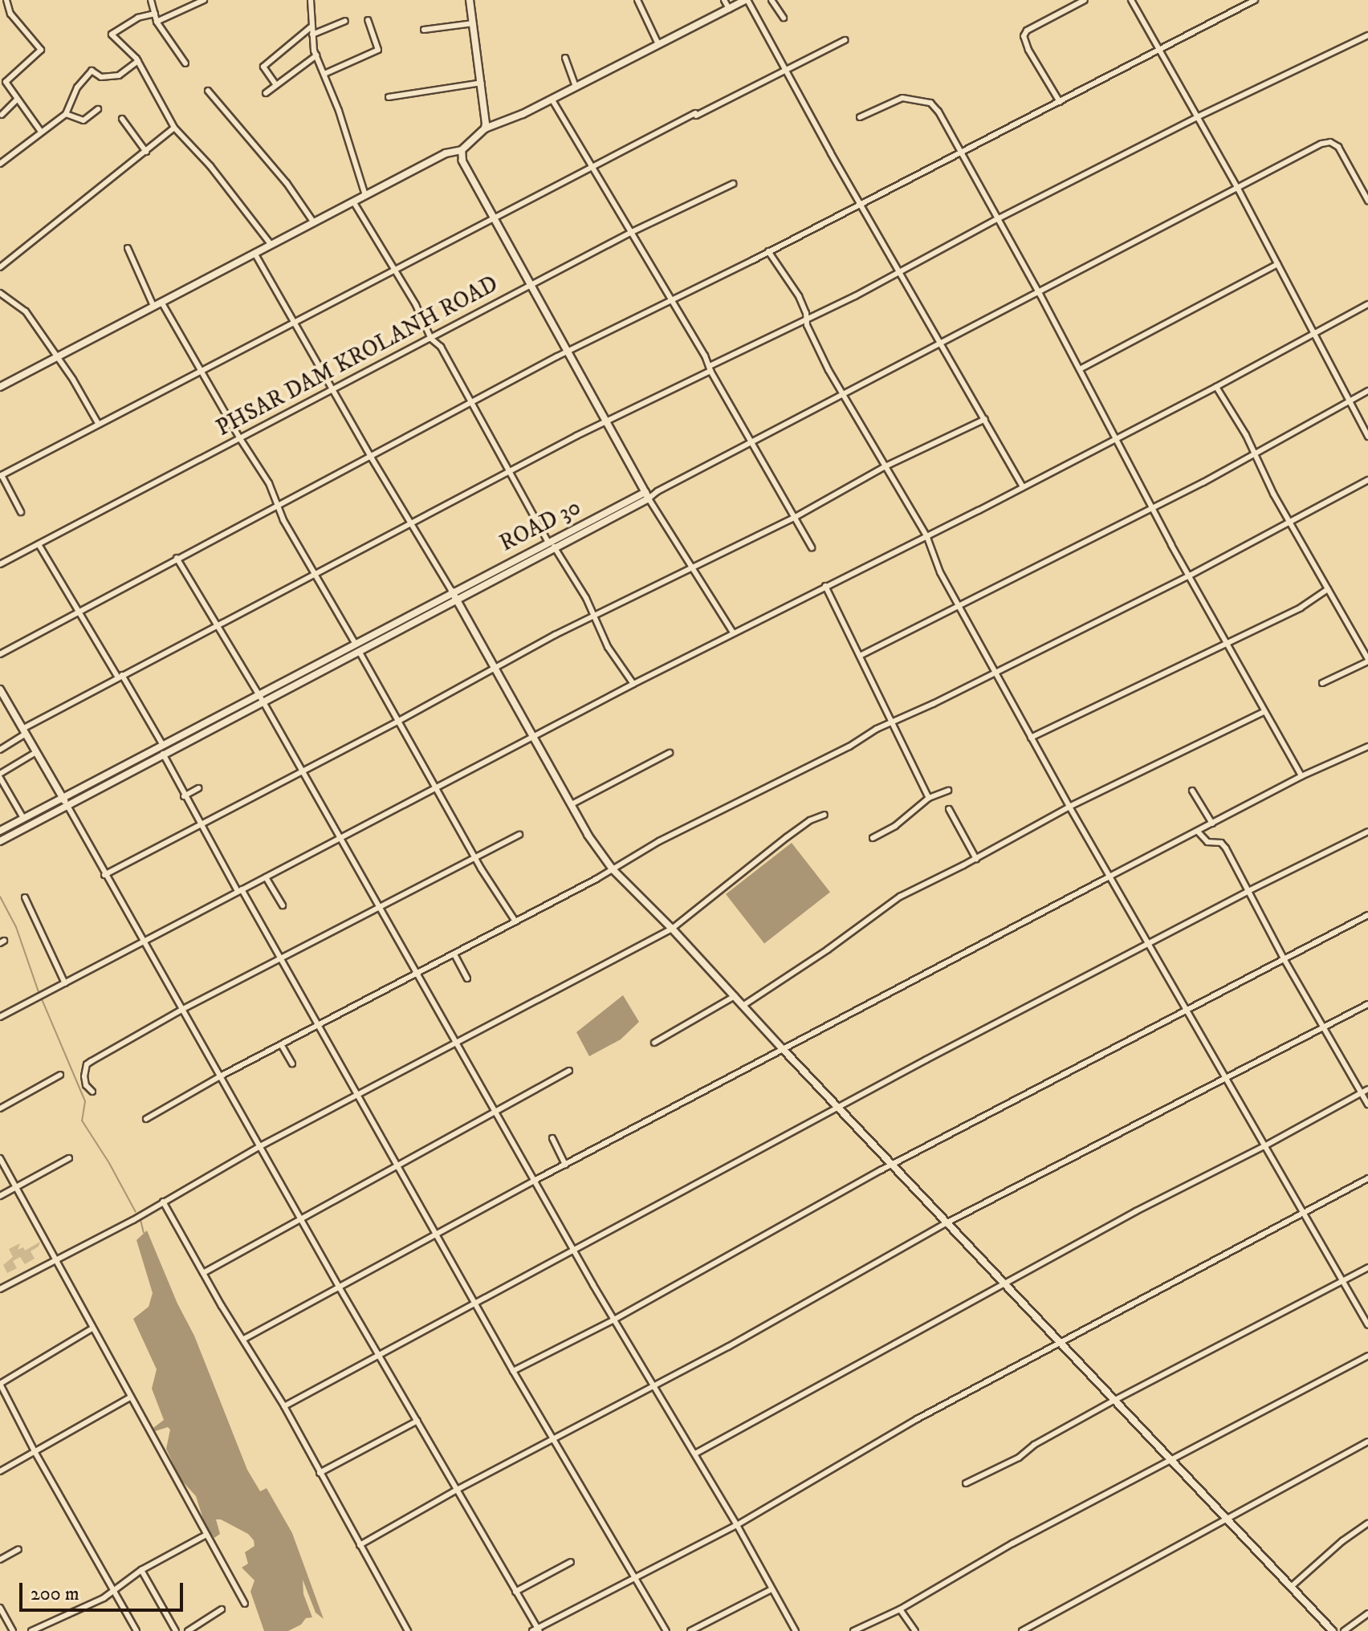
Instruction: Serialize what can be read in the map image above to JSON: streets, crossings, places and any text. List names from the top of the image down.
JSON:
{
  "streets": {
    "street": ["PHSAR DAM KROLANH ROAD", "ROAD 30"]
  },
  "scale_bar": "200 m"
}
